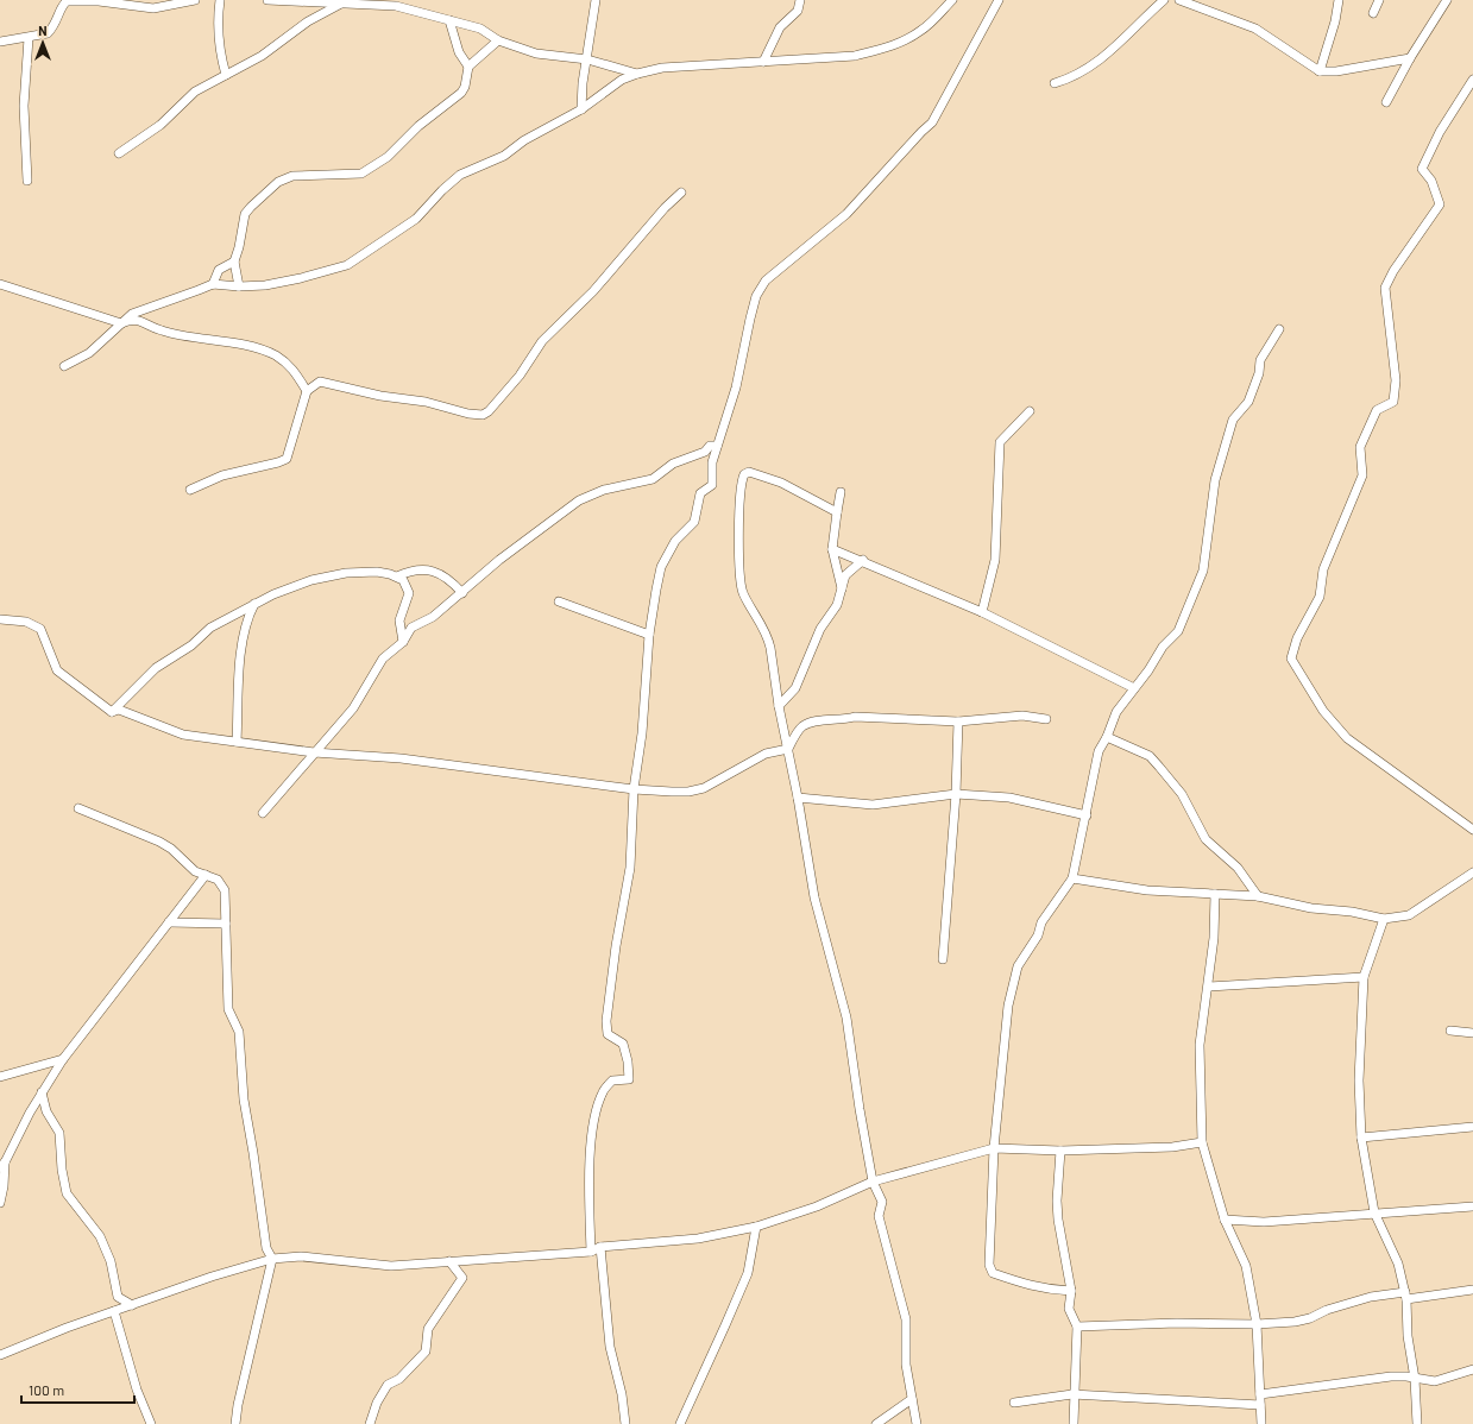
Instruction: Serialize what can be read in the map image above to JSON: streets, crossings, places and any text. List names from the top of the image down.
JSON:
{
  "scale_bar": "100 m",
  "north": "top"
}
